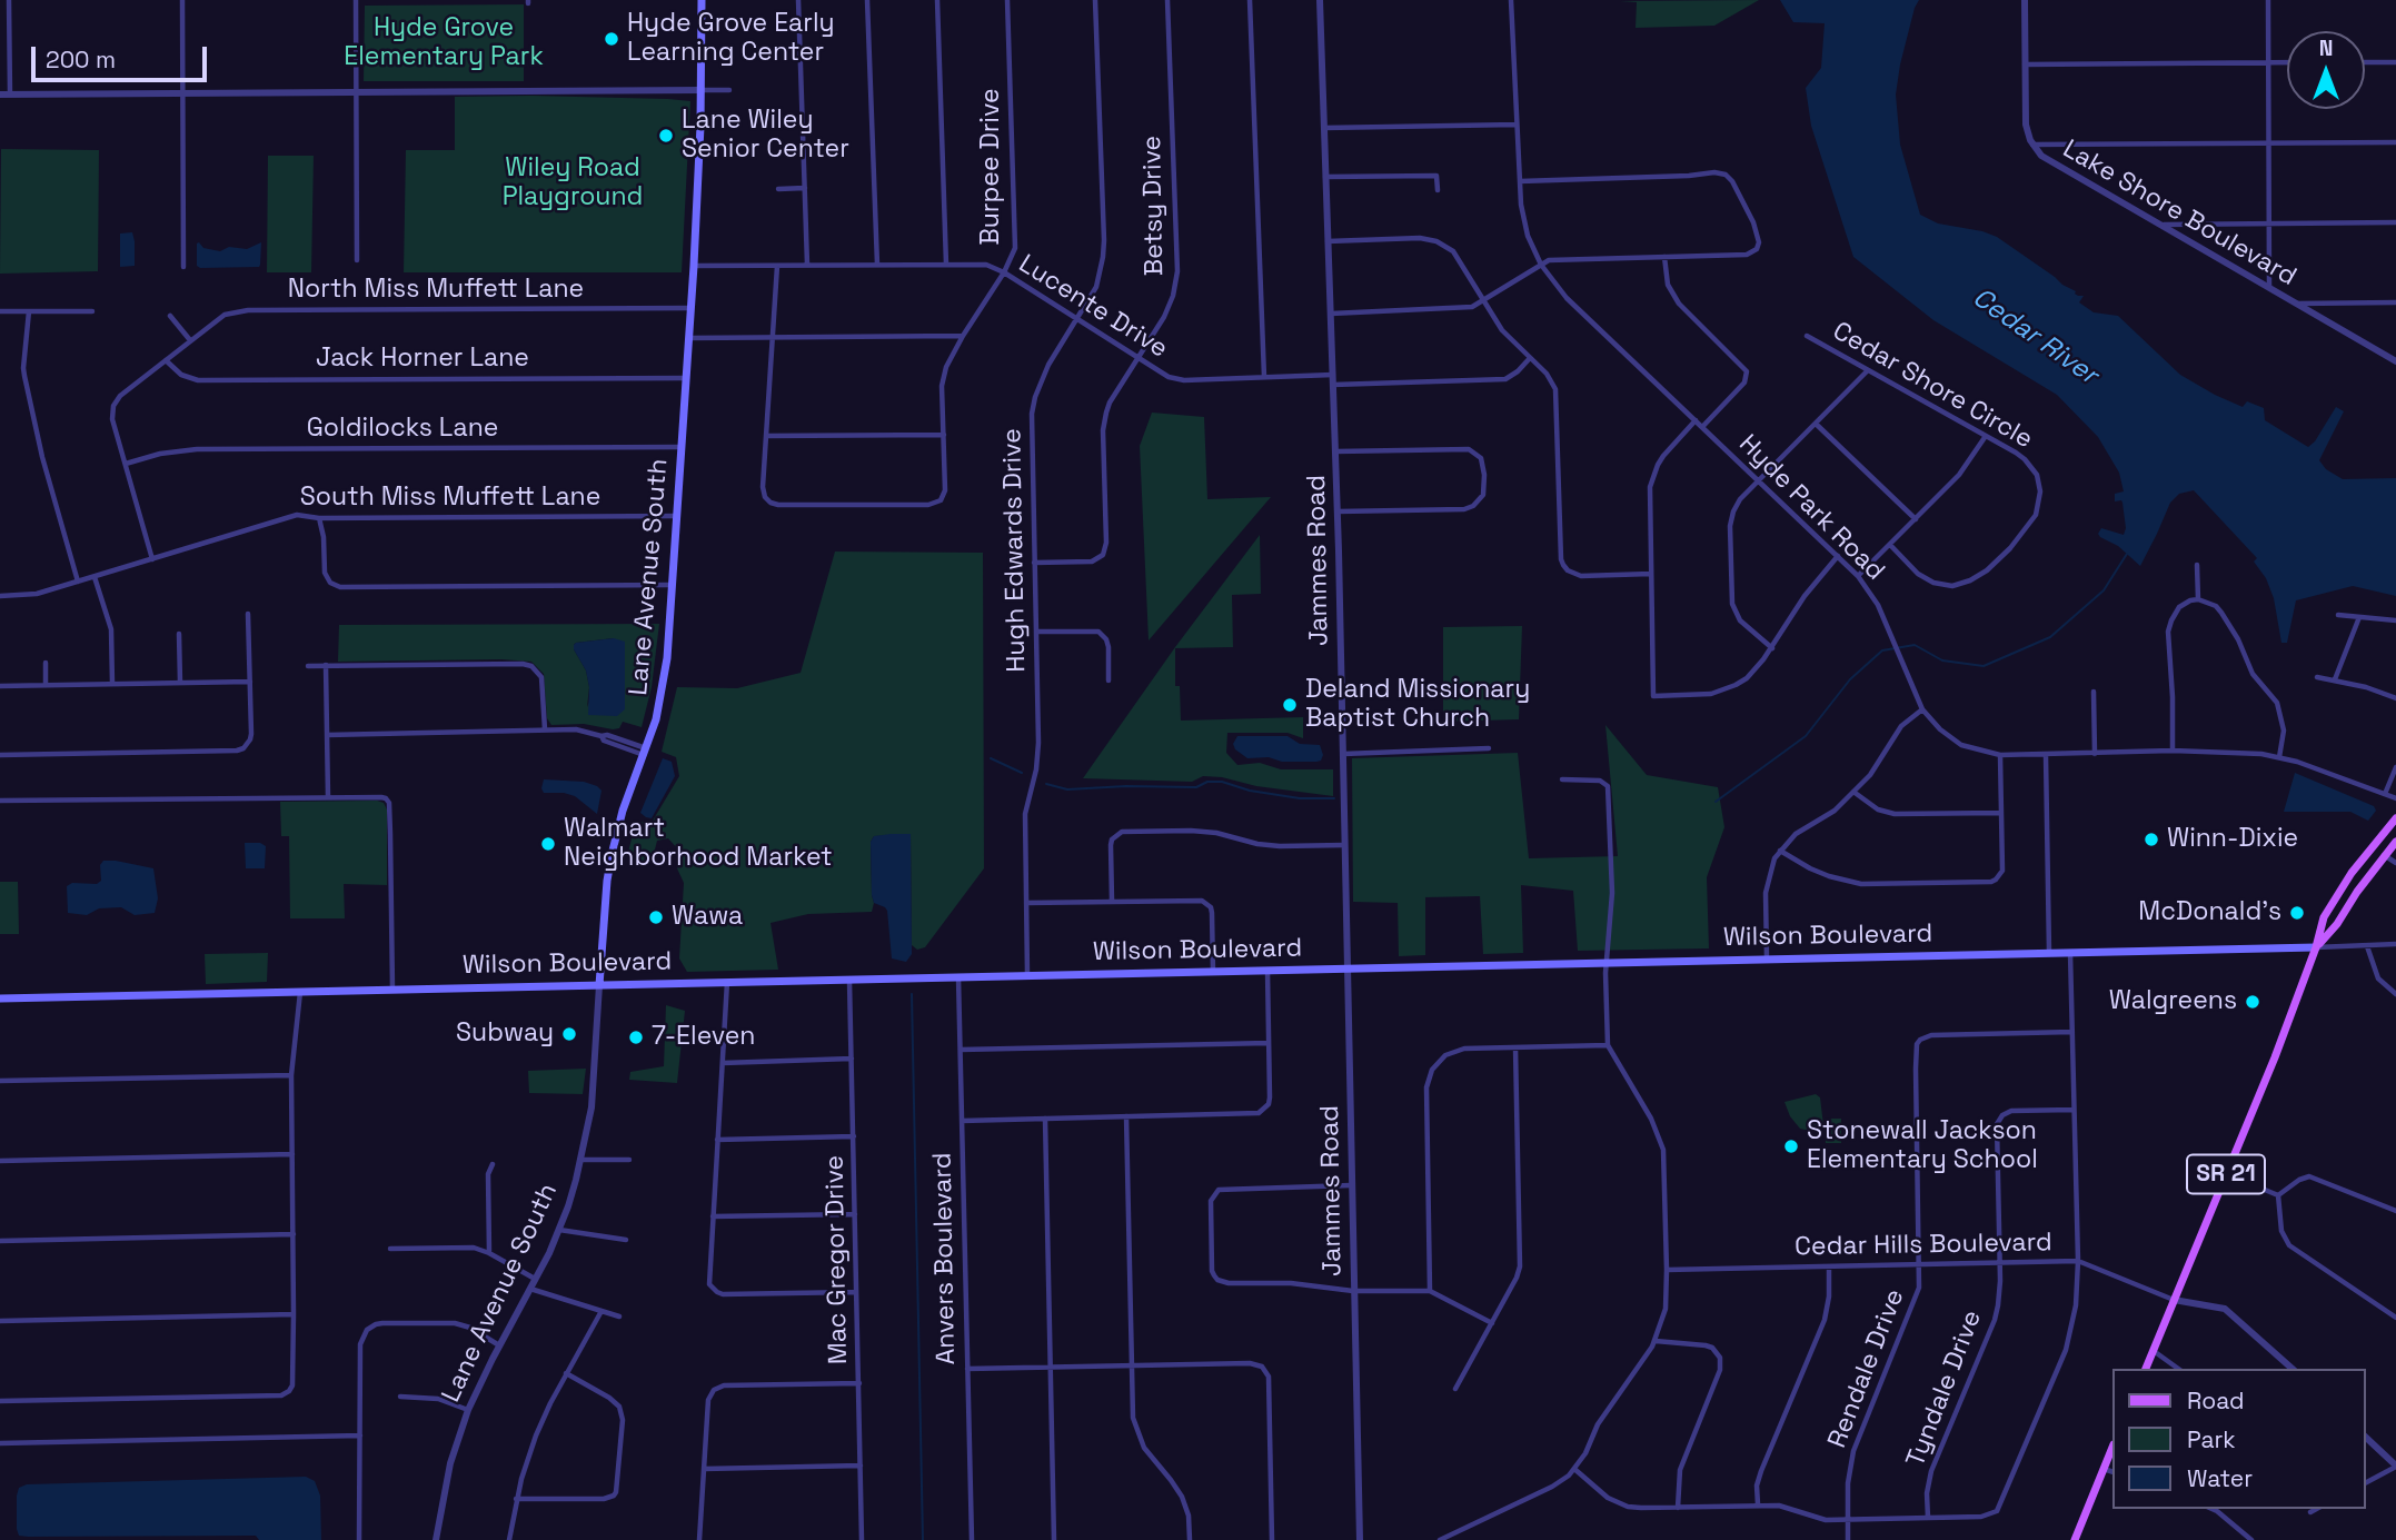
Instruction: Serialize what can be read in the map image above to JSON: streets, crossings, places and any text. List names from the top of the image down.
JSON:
{
  "streets": {
    "main road": ["Lane Avenue South", "Wilson Boulevard", "SR 21"],
    "street": [
      "Burpee Drive",
      "Betsy Drive",
      "Lake Shore Boulevard",
      "North Miss Muffett Lane",
      "Lucente Drive",
      "Jack Horner Lane",
      "Cedar Shore Circle",
      "Goldilocks Lane",
      "South Miss Muffett Lane",
      "Hyde Park Road",
      "Hugh Edwards Drive",
      "Jammes Road",
      "Cedar Hills Boulevard",
      "Anvers Boulevard",
      "Mac Gregor Drive",
      "Rendale Drive",
      "Tyndale Drive"
    ]
  },
  "crossings": [
    ["Burpee Drive", "Lucente Drive"],
    ["Betsy Drive", "Lucente Drive"],
    ["Betsy Drive", "Hugh Edwards Drive"],
    ["North Miss Muffett Lane", "Jack Horner Lane"],
    ["North Miss Muffett Lane", "Goldilocks Lane"],
    ["North Miss Muffett Lane", "Lane Avenue South"],
    ["Lucente Drive", "Hugh Edwards Drive"],
    ["Lucente Drive", "Jammes Road"],
    ["Lucente Drive", "Lane Avenue South"],
    ["Jack Horner Lane", "Lane Avenue South"],
    ["Goldilocks Lane", "Lane Avenue South"],
    ["South Miss Muffett Lane", "Lane Avenue South"],
    ["Hugh Edwards Drive", "Wilson Boulevard"],
    ["Jammes Road", "Wilson Boulevard"],
    ["Lane Avenue South", "Wilson Boulevard"],
    ["Wilson Boulevard", "SR 21"],
    ["Wilson Boulevard", "Anvers Boulevard"],
    ["Wilson Boulevard", "Mac Gregor Drive"],
    ["SR 21", "Cedar Hills Boulevard"],
    ["Cedar Hills Boulevard", "Rendale Drive"],
    ["Cedar Hills Boulevard", "Tyndale Drive"]
  ],
  "water": ["Cedar River"],
  "parks": ["Hyde Grove Elementary Park", "Wiley Road Playground"],
  "places": [
    "Hyde Grove Early Learning Center",
    "Lane Wiley Senior Center",
    "Deland Missionary Baptist Church",
    "Winn-Dixie",
    "Walmart Neighborhood Market",
    "McDonald's",
    "Wawa",
    "Walgreens",
    "Subway",
    "7-Eleven",
    "Stonewall Jackson Elementary School"
  ],
  "legend": ["Road", "Park", "Water"],
  "scale_bar": "200 m",
  "north": "top"
}
